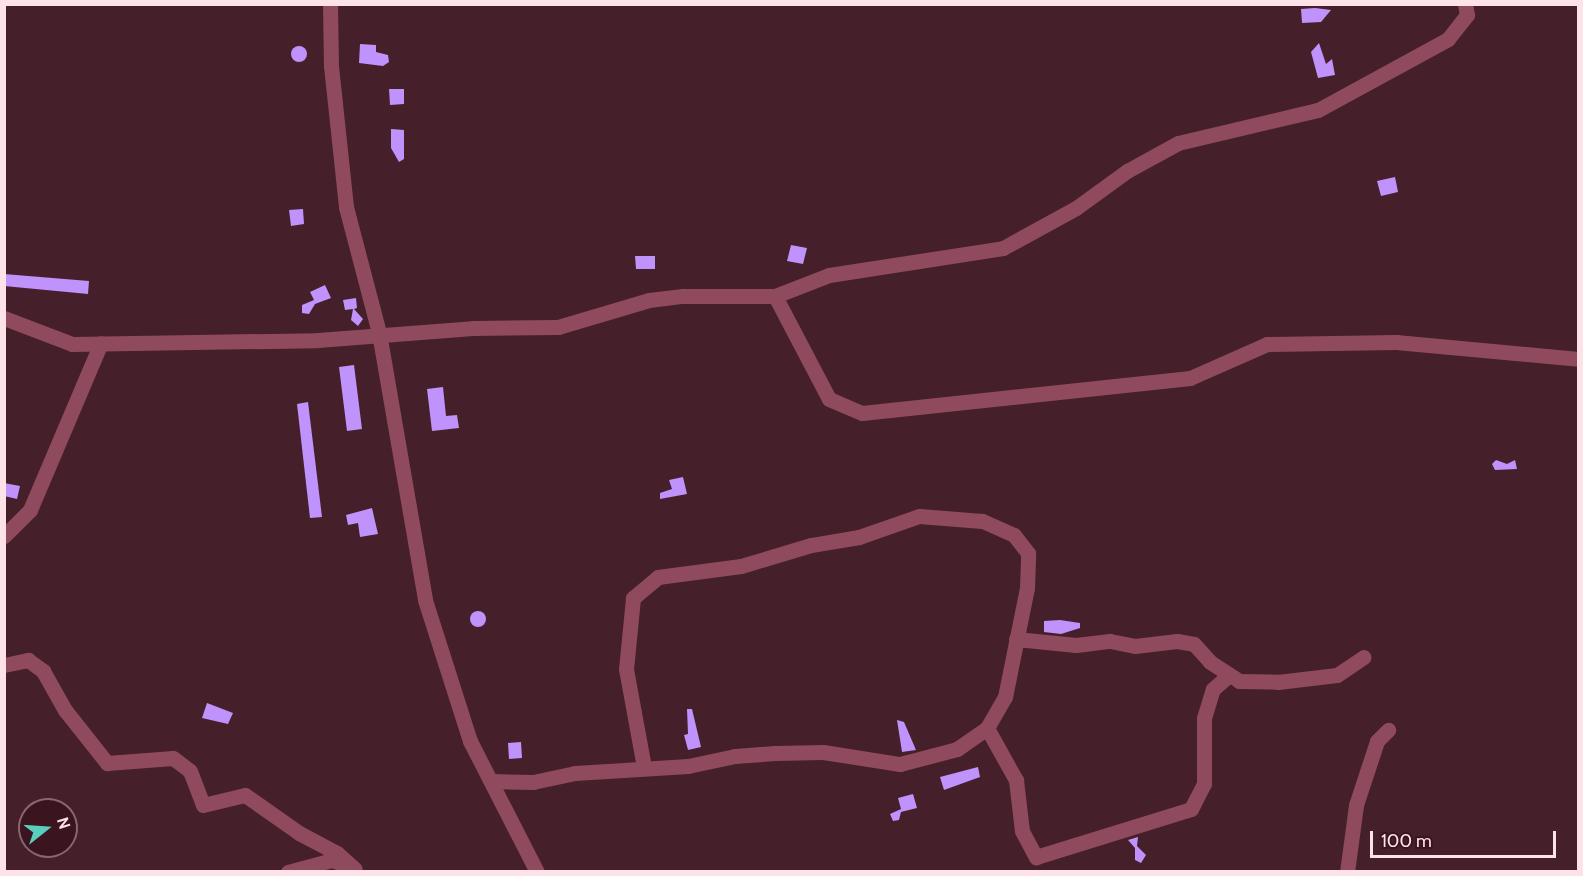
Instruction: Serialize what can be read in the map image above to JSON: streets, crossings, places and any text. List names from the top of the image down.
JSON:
{
  "scale_bar": "100 m",
  "north": "right"
}
